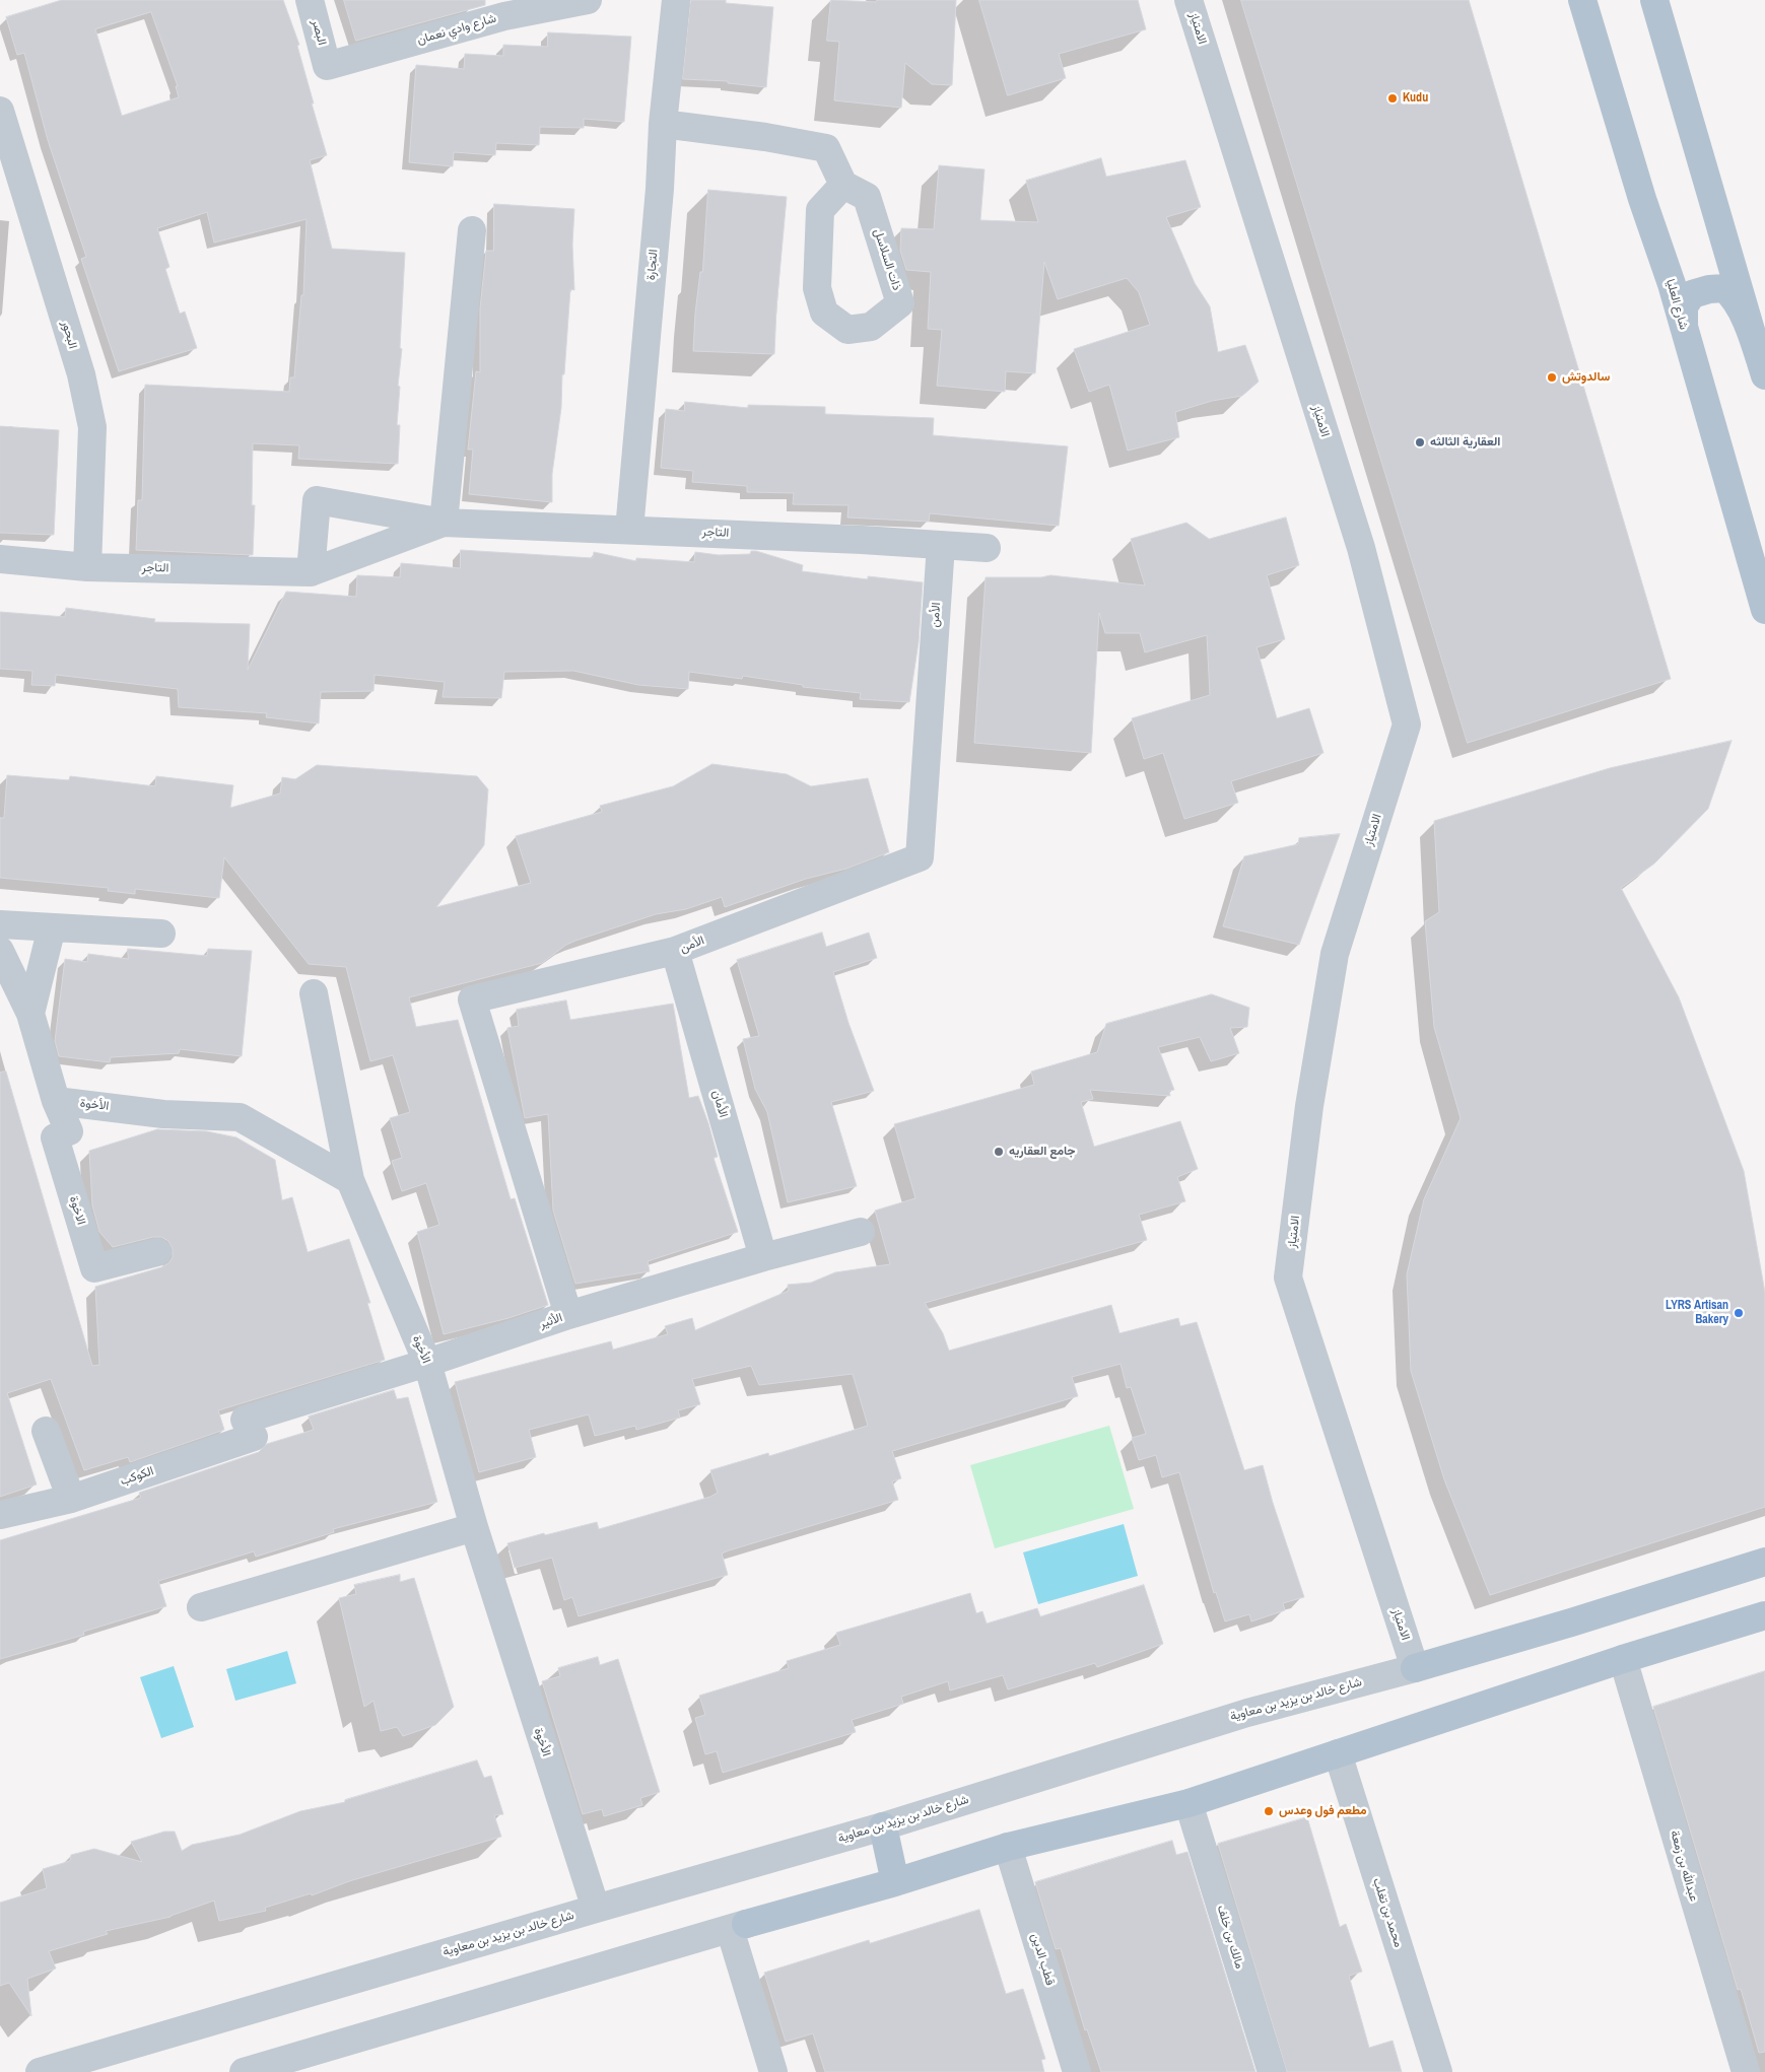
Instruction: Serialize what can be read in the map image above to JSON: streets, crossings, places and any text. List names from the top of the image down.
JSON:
{
  "streets": {
    "main road": ["شارع العليا", "شارع خالد بن يزيد بن معاوية"],
    "street": [
      "الامتياز",
      "شارع وادي نعمان",
      "البصر",
      "ذات السلاسل",
      "التجارة",
      "البحور",
      "التاجر",
      "الأمن",
      "الأمان",
      "الأخوة",
      "الاخوة",
      "الأثير",
      "الكوكب",
      "عبدالله بن زمعة",
      "محمد بن تغلب",
      "مالك بن خلف",
      "قطب الدين"
    ]
  },
  "crossings": [
    ["الامتياز", "شارع خالد بن يزيد بن معاوية"],
    ["شارع وادي نعمان", "البصر"],
    ["التجارة", "التاجر"],
    ["البحور", "التاجر"],
    ["التاجر", "الأمن"],
    ["الأمن", "الأمان"],
    ["الأمن", "الأثير"],
    ["الأمان", "الأثير"],
    ["الأخوة", "الأثير"],
    ["الأخوة", "شارع خالد بن يزيد بن معاوية"],
    ["الأثير", "الكوكب"]
  ],
  "places": [
    "Kudu",
    "سالدوتش",
    "العقارية الثالثه",
    "جامع العقاريه",
    "LYRS Artisan Bakery",
    "مطعم فول وعدس"
  ]
}
